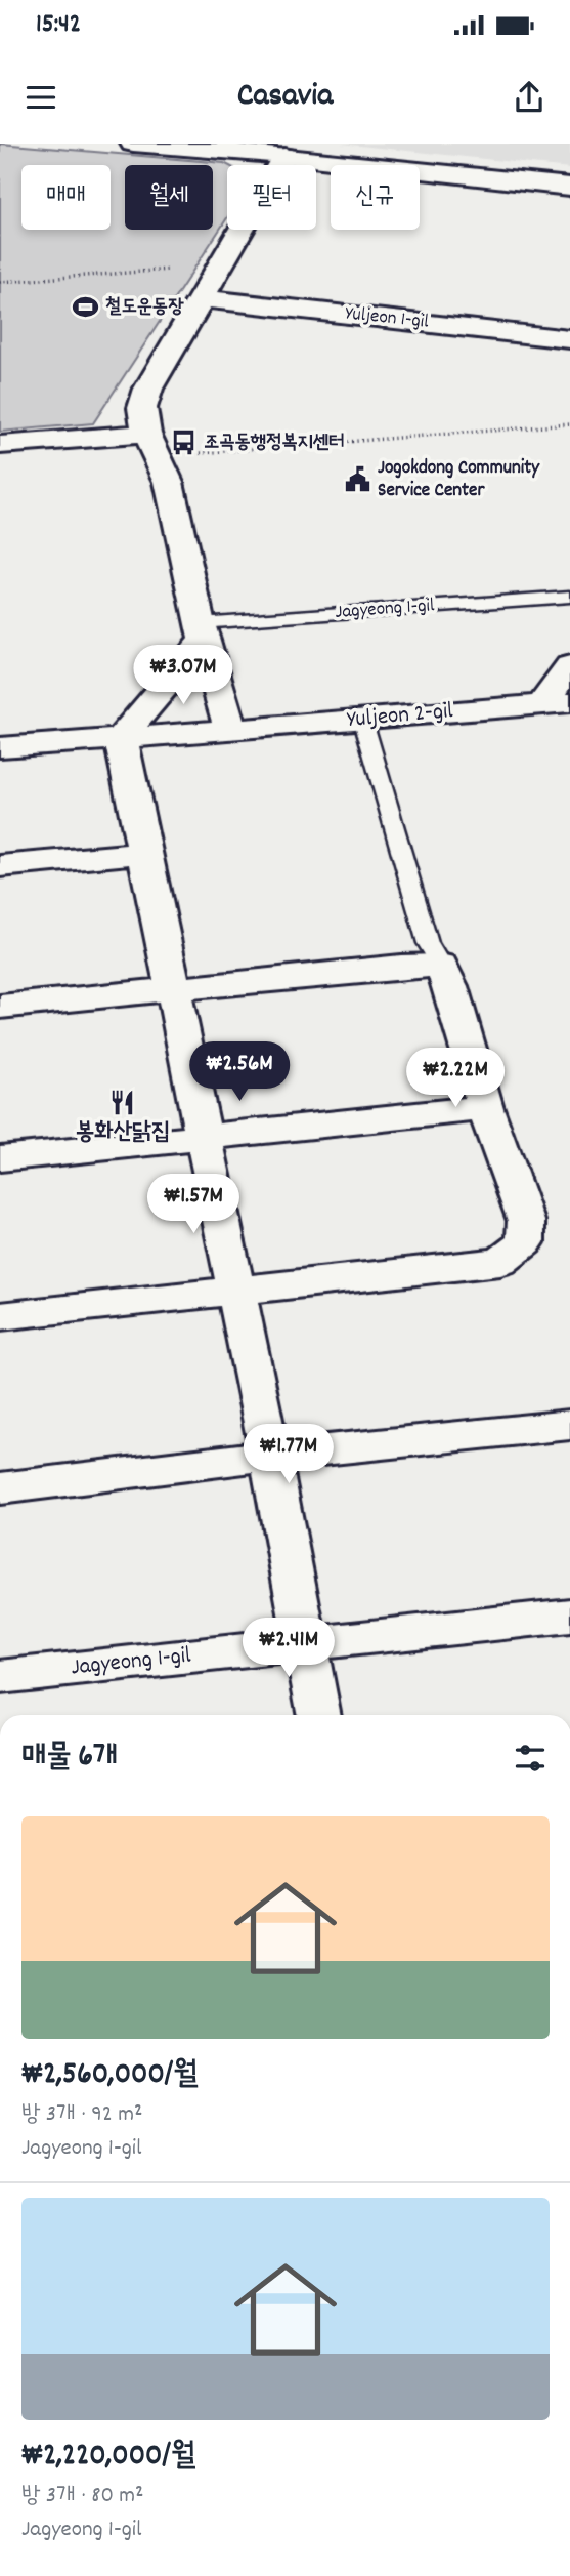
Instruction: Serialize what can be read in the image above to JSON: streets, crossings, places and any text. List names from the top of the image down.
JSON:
{
  "streets": {
    "street": ["Yuljeon 1-gil", "Jagyeong 1-gil", "Yuljeon 2-gil"]
  },
  "places": {
    "sports": ["철도운동장"],
    "bus stop": ["조곡동행정복지센터"],
    "public building": ["Jogokdong Community Service Center"],
    "restaurant": ["봉화산닭집"]
  },
  "page": {
    "status": "15:42",
    "header": "Casavia",
    "chip": [
      "매매",
      "월세",
      "필터",
      "신규"
    ],
    "price": [
      "₩3.07M",
      "₩2.56M",
      "₩2.22M",
      "₩1.57M",
      "₩1.77M",
      "₩2.41M"
    ],
    "heading": "매물 6개",
    "list": [
      {
        "name": "₩2,560,000/월",
        "note": "방 3개 · 92 m² · Jagyeong 1-gil"
      },
      {
        "name": "₩2,220,000/월",
        "note": "방 3개 · 80 m² · Jagyeong 1-gil"
      }
    ]
  }
}
